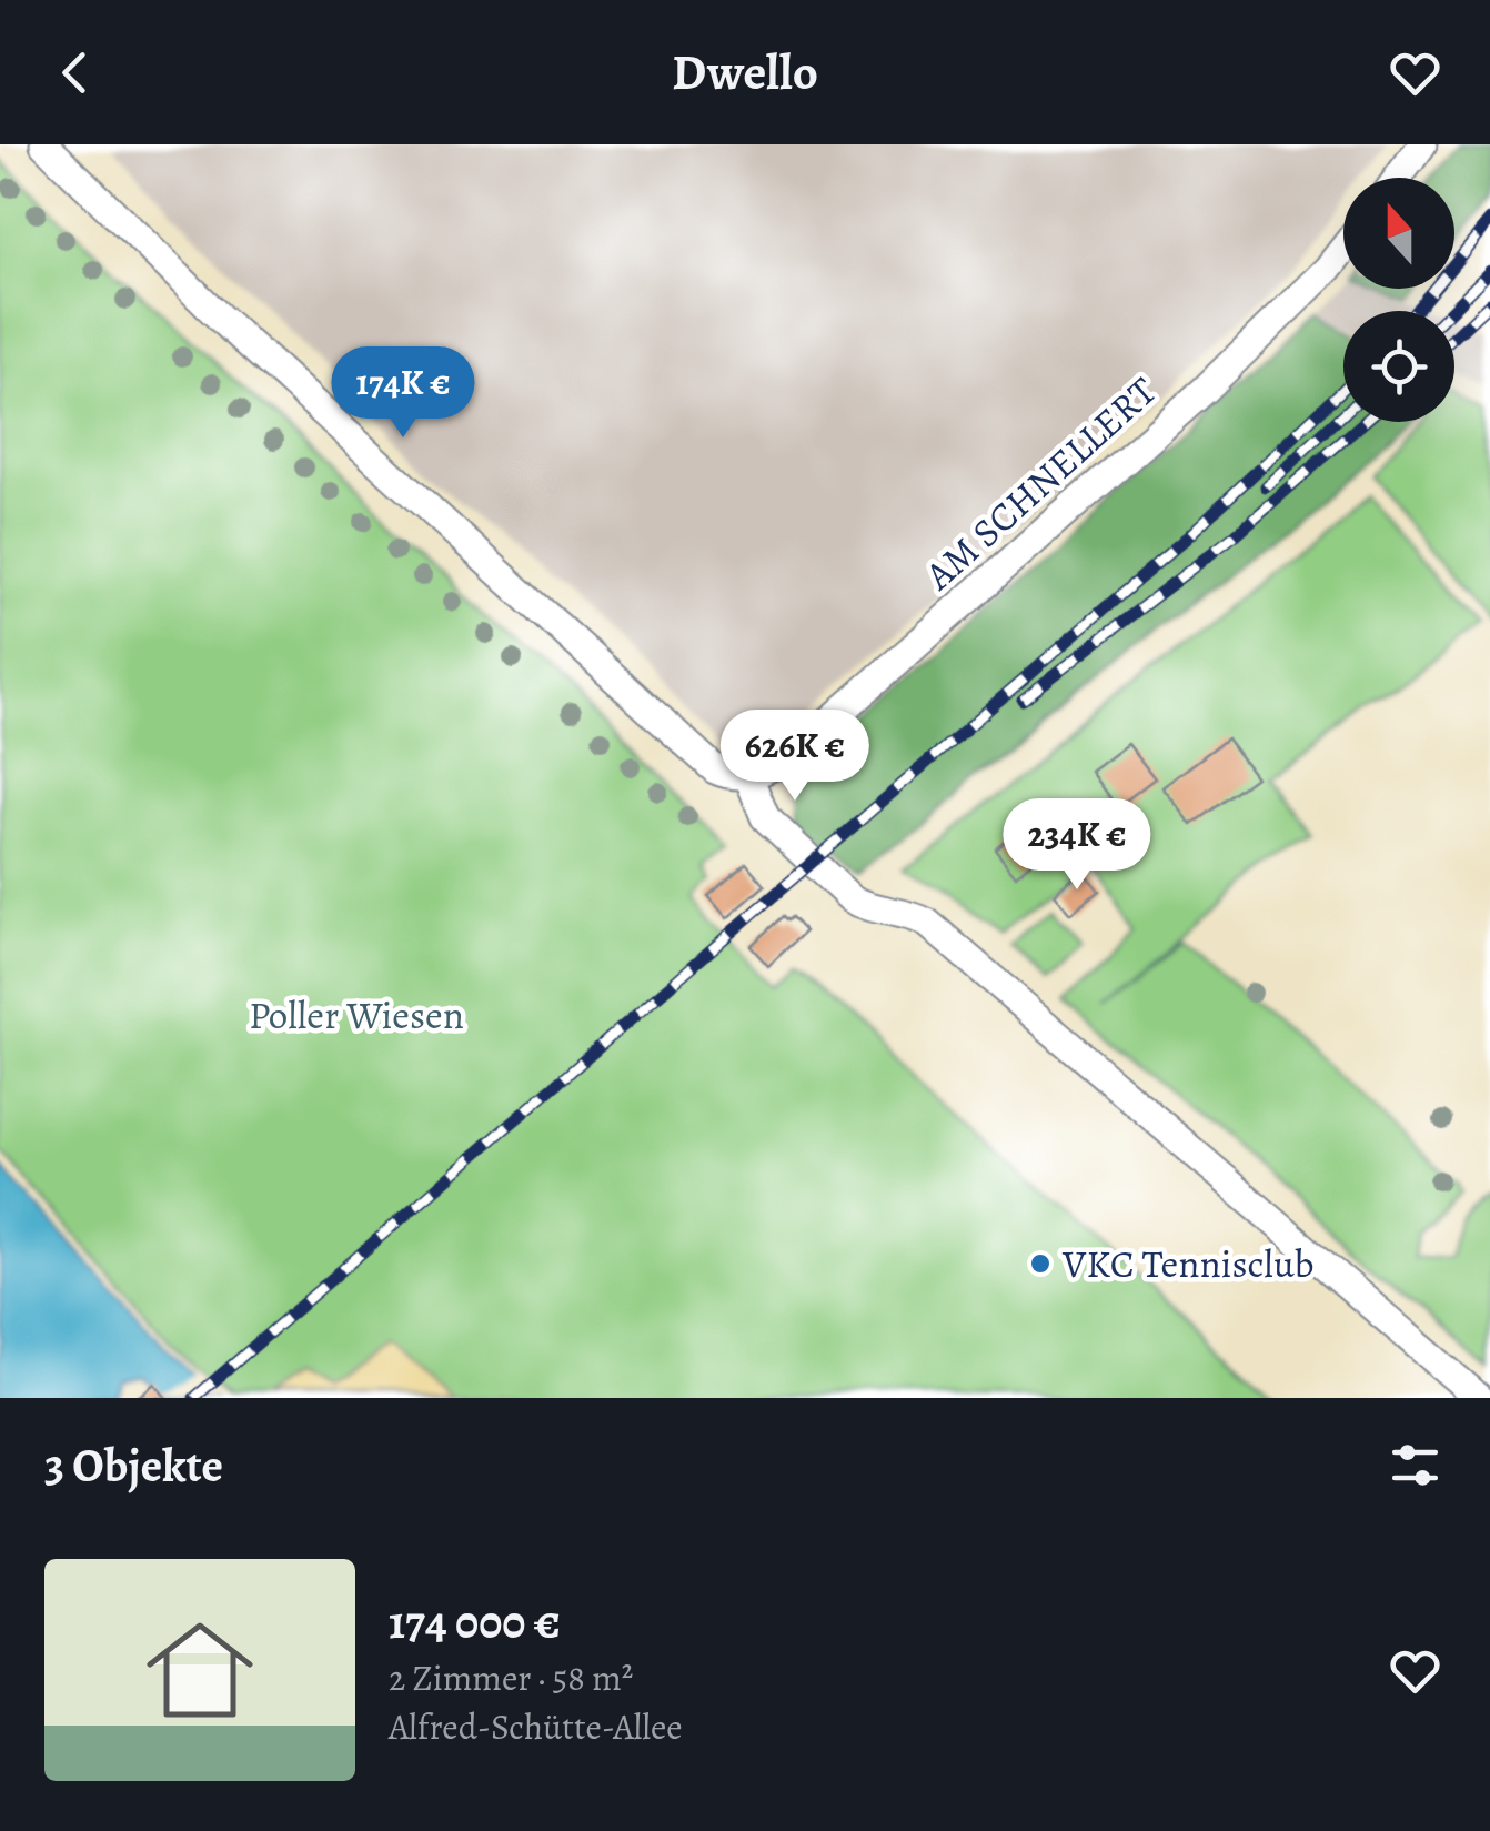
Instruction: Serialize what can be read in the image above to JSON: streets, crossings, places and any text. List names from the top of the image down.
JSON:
{
  "streets": {
    "street": ["AM SCHNELLERT"]
  },
  "parks": ["Poller Wiesen"],
  "places": ["VKC Tennisclub"],
  "north": "top",
  "page": {
    "header": "Dwello",
    "price": ["174K €", "626K €", "234K €"],
    "heading": "3 Objekte",
    "list": [
      {
        "name": "174 000 €",
        "note": "2 Zimmer · 58 m² · Alfred-Schütte-Allee"
      }
    ]
  }
}
